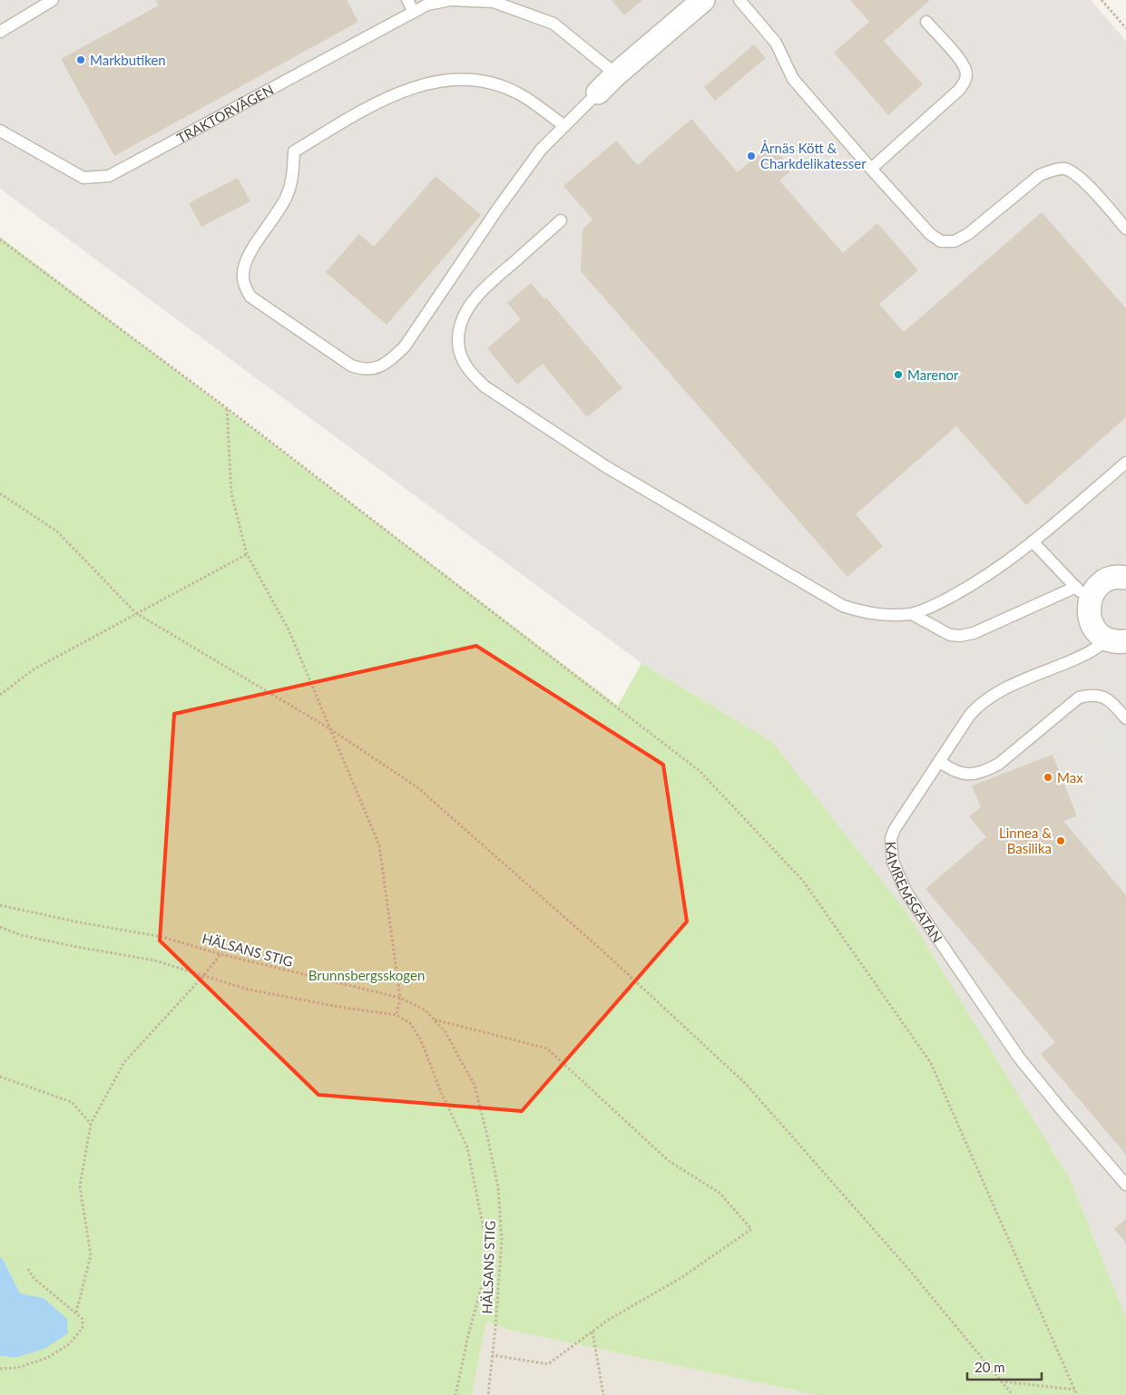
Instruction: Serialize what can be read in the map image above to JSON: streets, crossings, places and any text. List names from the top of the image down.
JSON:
{
  "streets": {
    "lane": ["TRAKTORVÄGEN", "KAMREMSGATAN"],
    "path": ["HÄLSANS STIG"]
  },
  "parks": ["Brunnsbergsskogen"],
  "places": [
    "Markbutiken",
    "Årnäs Kött & Charkdelikatesser",
    "Marenor",
    "Max",
    "Linnea & Basilika"
  ],
  "scale_bar": "20 m"
}
